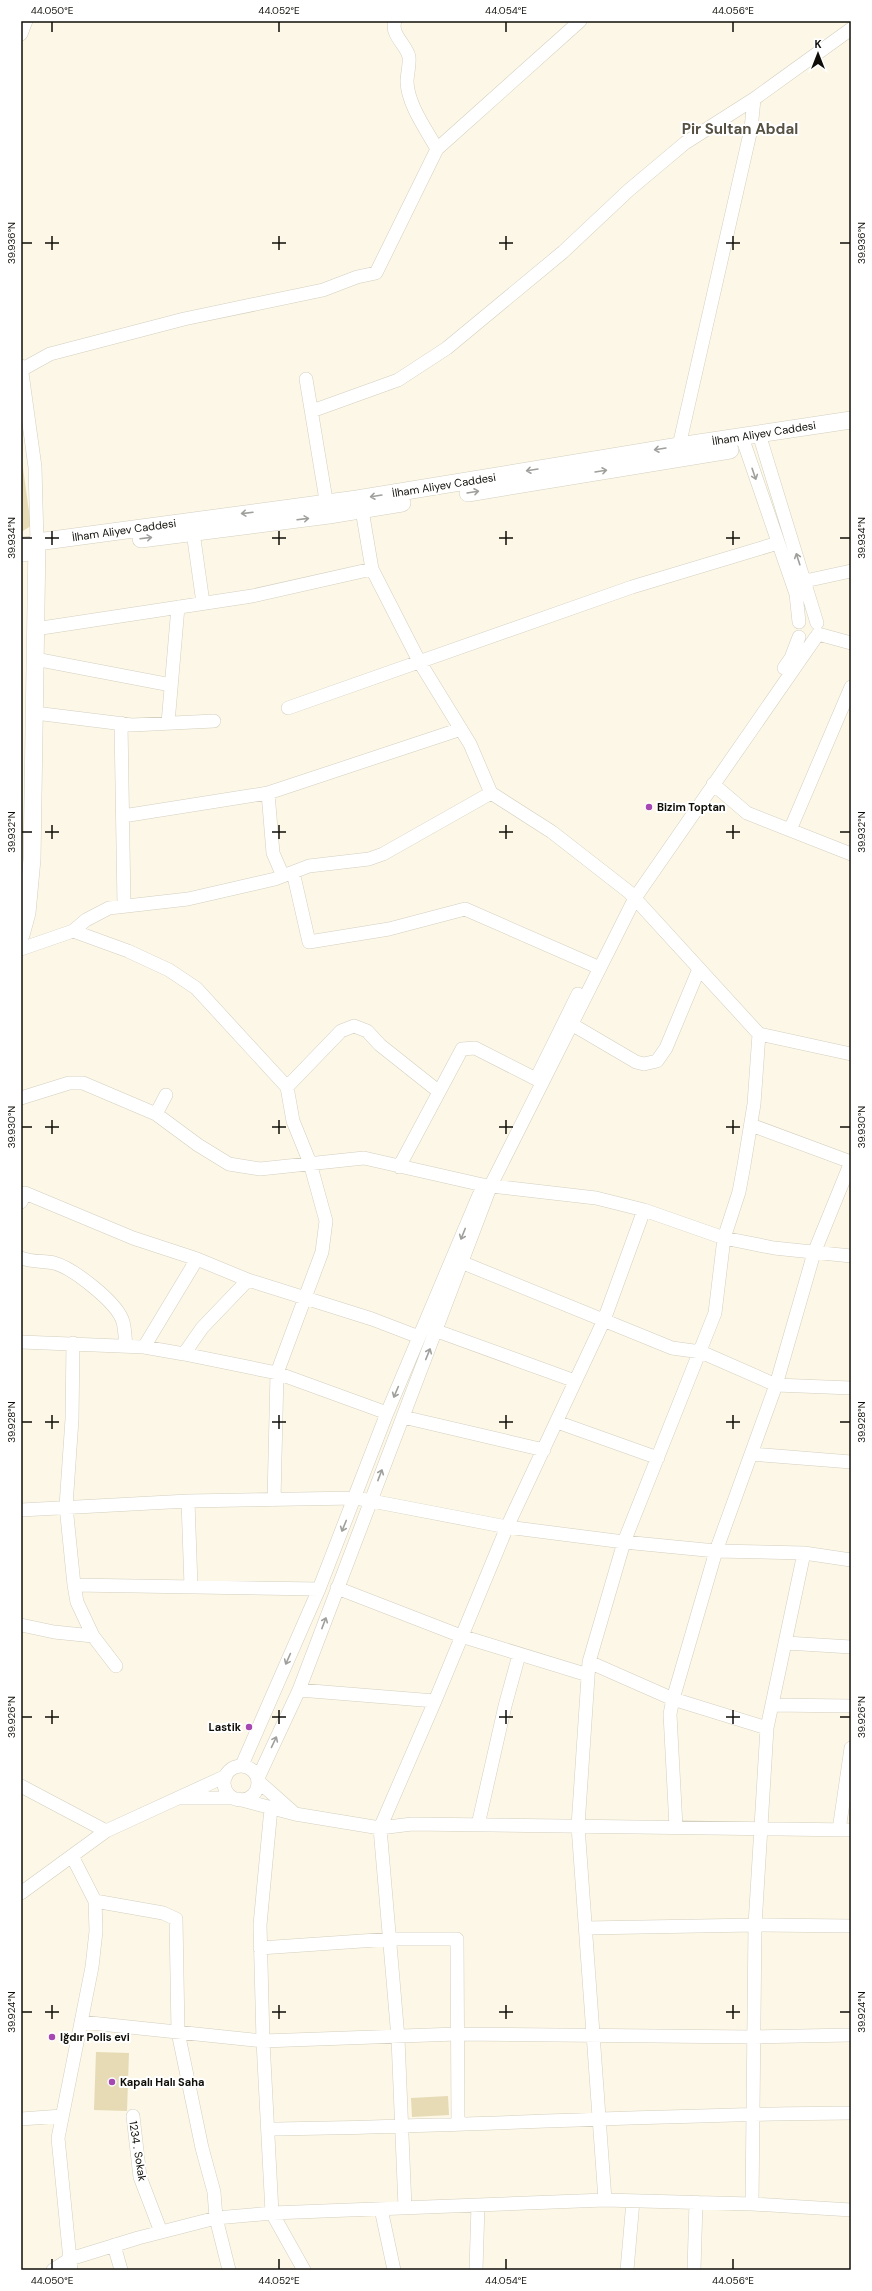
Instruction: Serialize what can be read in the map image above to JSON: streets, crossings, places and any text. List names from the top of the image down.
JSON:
{
  "streets": {
    "main road": ["İlham Aliyev Caddesi"],
    "street": ["1234 . Sokak"]
  },
  "districts": ["Pir Sultan Abdal"],
  "places": [
    "Bizim Toptan",
    "Lastik",
    "Iğdır Polis evi",
    "Kapalı Halı Saha"
  ],
  "north": "top",
  "coordinates": [
    "44.050°E",
    "44.052°E",
    "44.054°E",
    "44.056°E",
    "39.936°N",
    "39.934°N",
    "39.932°N",
    "39.930°N",
    "39.928°N",
    "39.926°N",
    "39.924°N"
  ]
}
